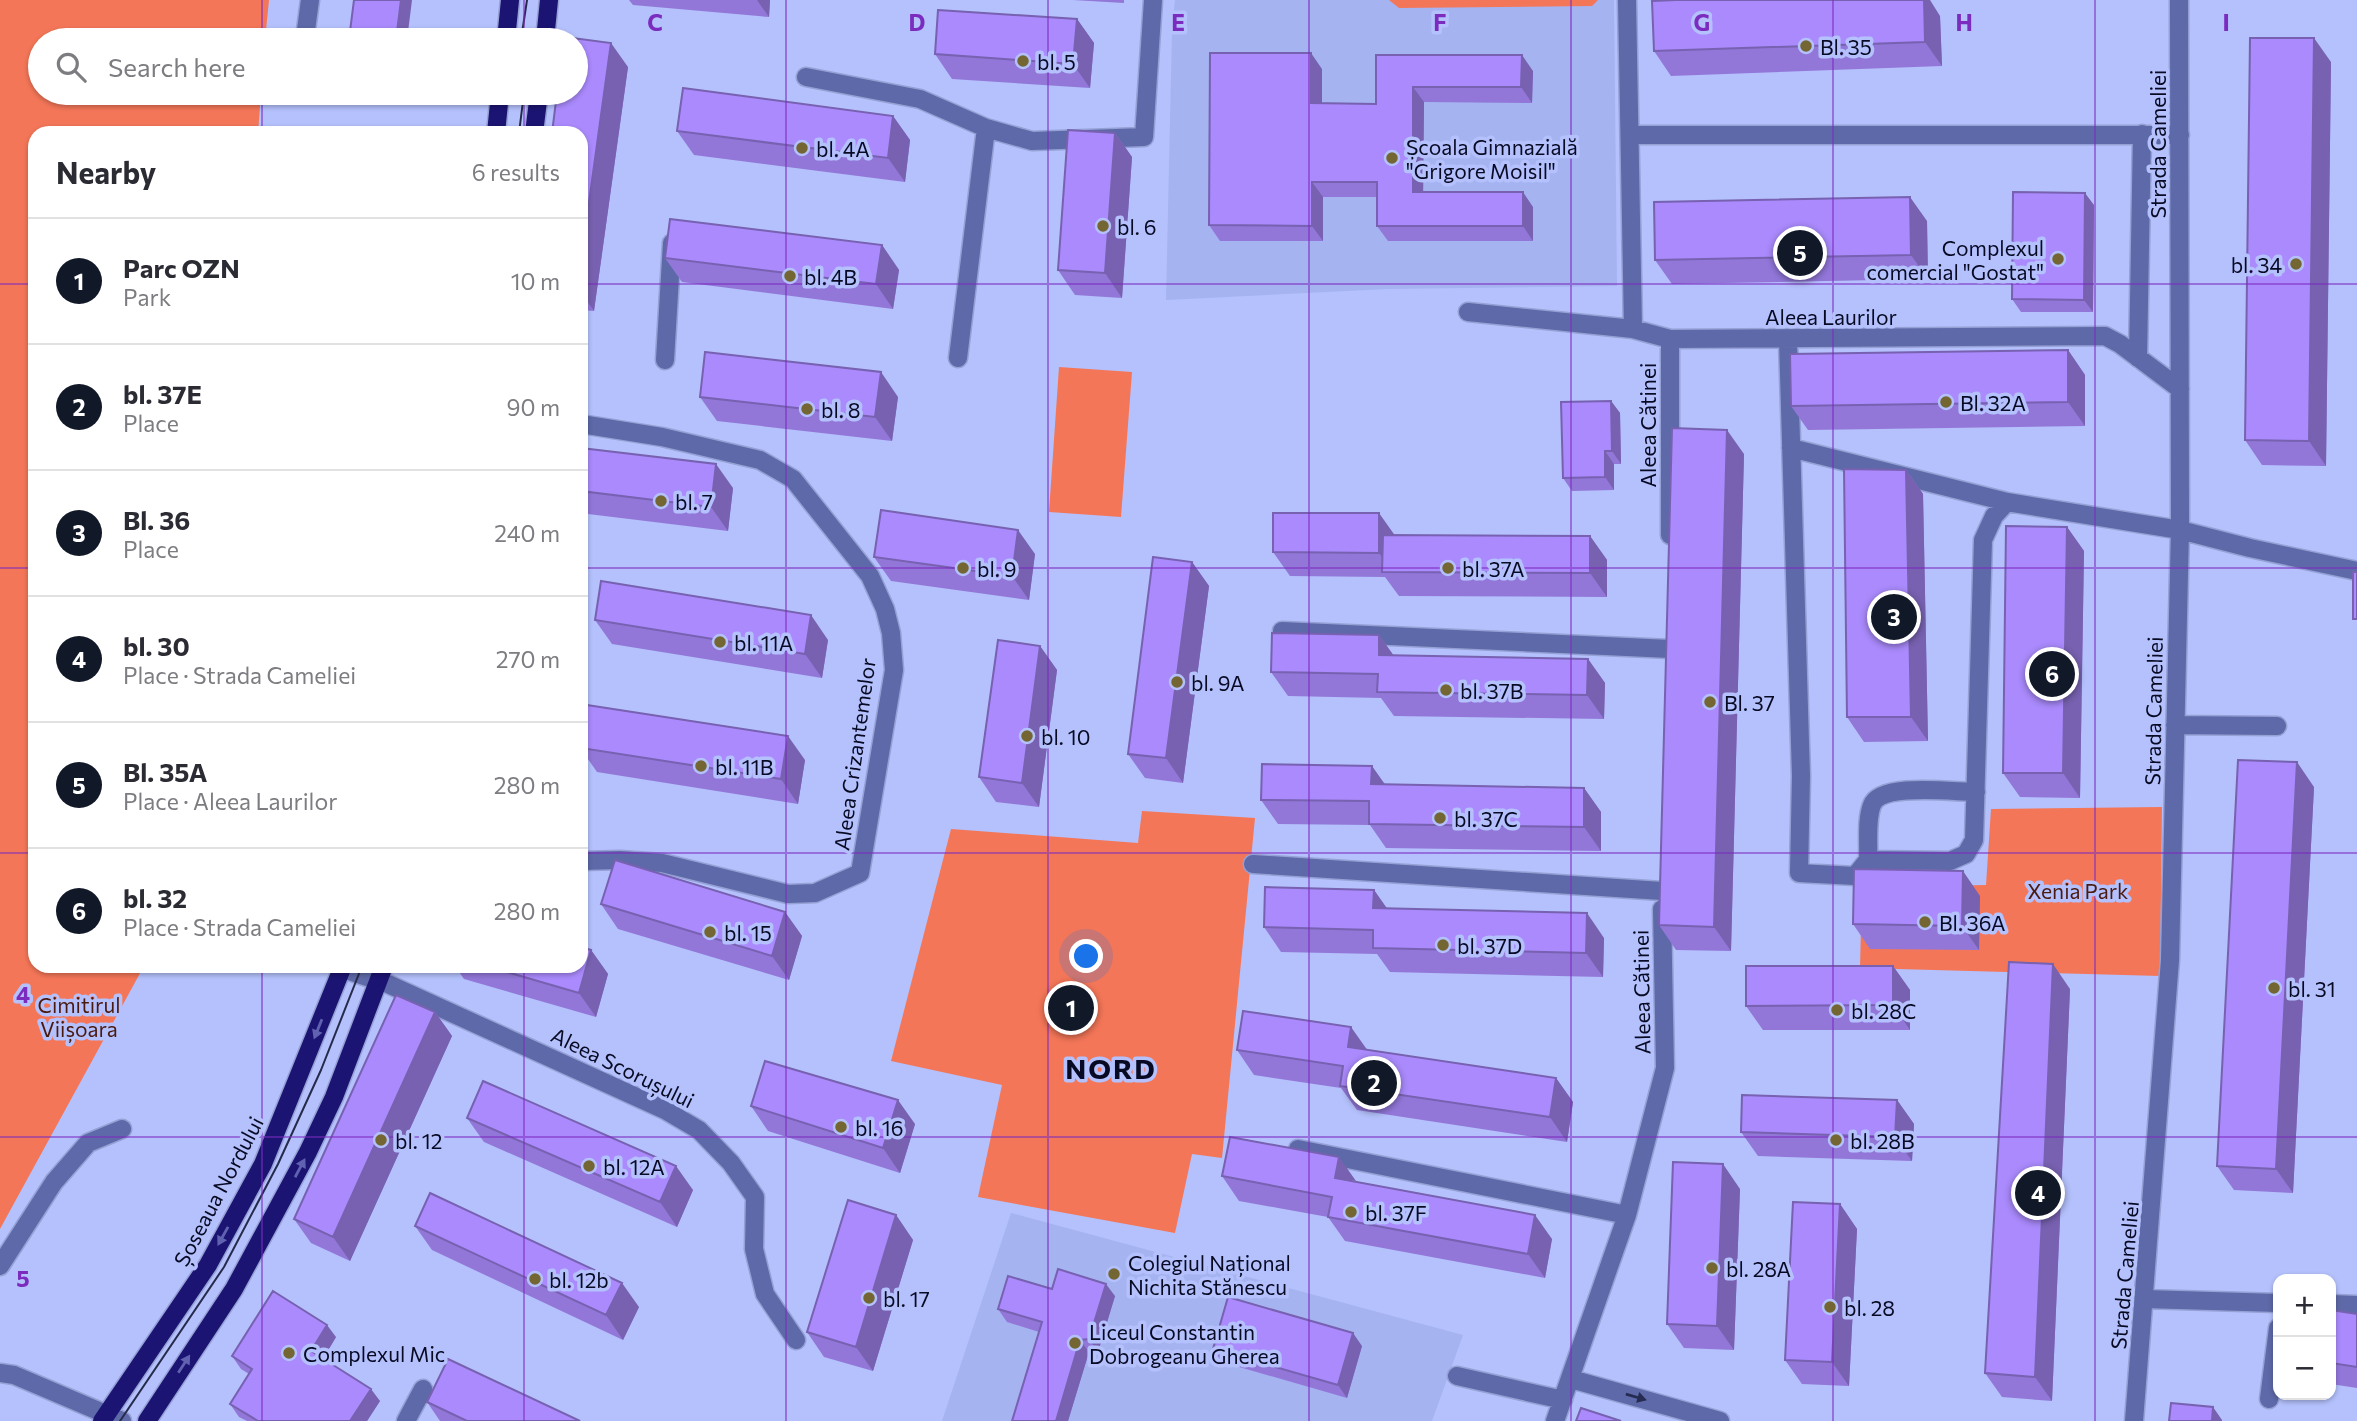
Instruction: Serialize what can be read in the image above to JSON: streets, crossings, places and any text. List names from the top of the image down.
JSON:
{
  "streets": {
    "main road": ["Șoseaua Nordului"],
    "street": [
      "Strada Cameliei",
      "Aleea Laurilor",
      "Aleea Cătinei",
      "Aleea Crizantemelor",
      "Aleea Scorușului"
    ]
  },
  "crossings": [
    ["Strada Cameliei", "Aleea Laurilor"],
    ["Aleea Laurilor", "Aleea Cătinei"]
  ],
  "districts": ["NORD"],
  "parks": ["Xenia Park", "Cimitirul Viișoara"],
  "places": [
    "Bl. 35",
    "bl. 5",
    "bl. 4A",
    "Școala Gimnazială \"Grigore Moisil\"",
    "bl. 6",
    "Complexul comercial \"Gostat\"",
    "bl. 34",
    "bl. 4B",
    "Bl. 32A",
    "bl. 8",
    "bl. 7",
    "bl. 9",
    "bl. 37A",
    "bl. 11A",
    "bl. 9A",
    "bl. 37B",
    "Bl. 37",
    "bl. 10",
    "bl. 11B",
    "bl. 37C",
    "Bl. 36A",
    "bl. 15",
    "bl. 37D",
    "bl. 31",
    "bl. 28C",
    "bl. 16",
    "bl. 12",
    "bl. 28B",
    "bl. 12A",
    "bl. 37F",
    "bl. 28A",
    "Colegiul Național Nichita Stănescu",
    "bl. 12b",
    "bl. 17",
    "bl. 28",
    "Liceul Constantin Dobrogeanu Gherea",
    "Complexul Mic"
  ],
  "page": {
    "search": "Search here",
    "heading": ["Nearby", "6 results"],
    "list": [
      {
        "mark": "1",
        "name": "Parc OZN",
        "note": "Park",
        "value": "10 m"
      },
      {
        "mark": "2",
        "name": "bl. 37E",
        "note": "Place",
        "value": "90 m"
      },
      {
        "mark": "3",
        "name": "Bl. 36",
        "note": "Place",
        "value": "240 m"
      },
      {
        "mark": "4",
        "name": "bl. 30",
        "note": "Place · Strada Cameliei",
        "value": "270 m"
      },
      {
        "mark": "5",
        "name": "Bl. 35A",
        "note": "Place · Aleea Laurilor",
        "value": "280 m"
      },
      {
        "mark": "6",
        "name": "bl. 32",
        "note": "Place · Strada Cameliei",
        "value": "280 m"
      }
    ],
    "pins": [
      "5",
      "3",
      "6",
      "1",
      "2",
      "4"
    ],
    "map_buttons": ["+", "−"]
  },
  "grid": {
    "columns": [
      "C",
      "D",
      "E",
      "F",
      "G",
      "H",
      "I"
    ],
    "rows": ["4", "5"]
  }
}
